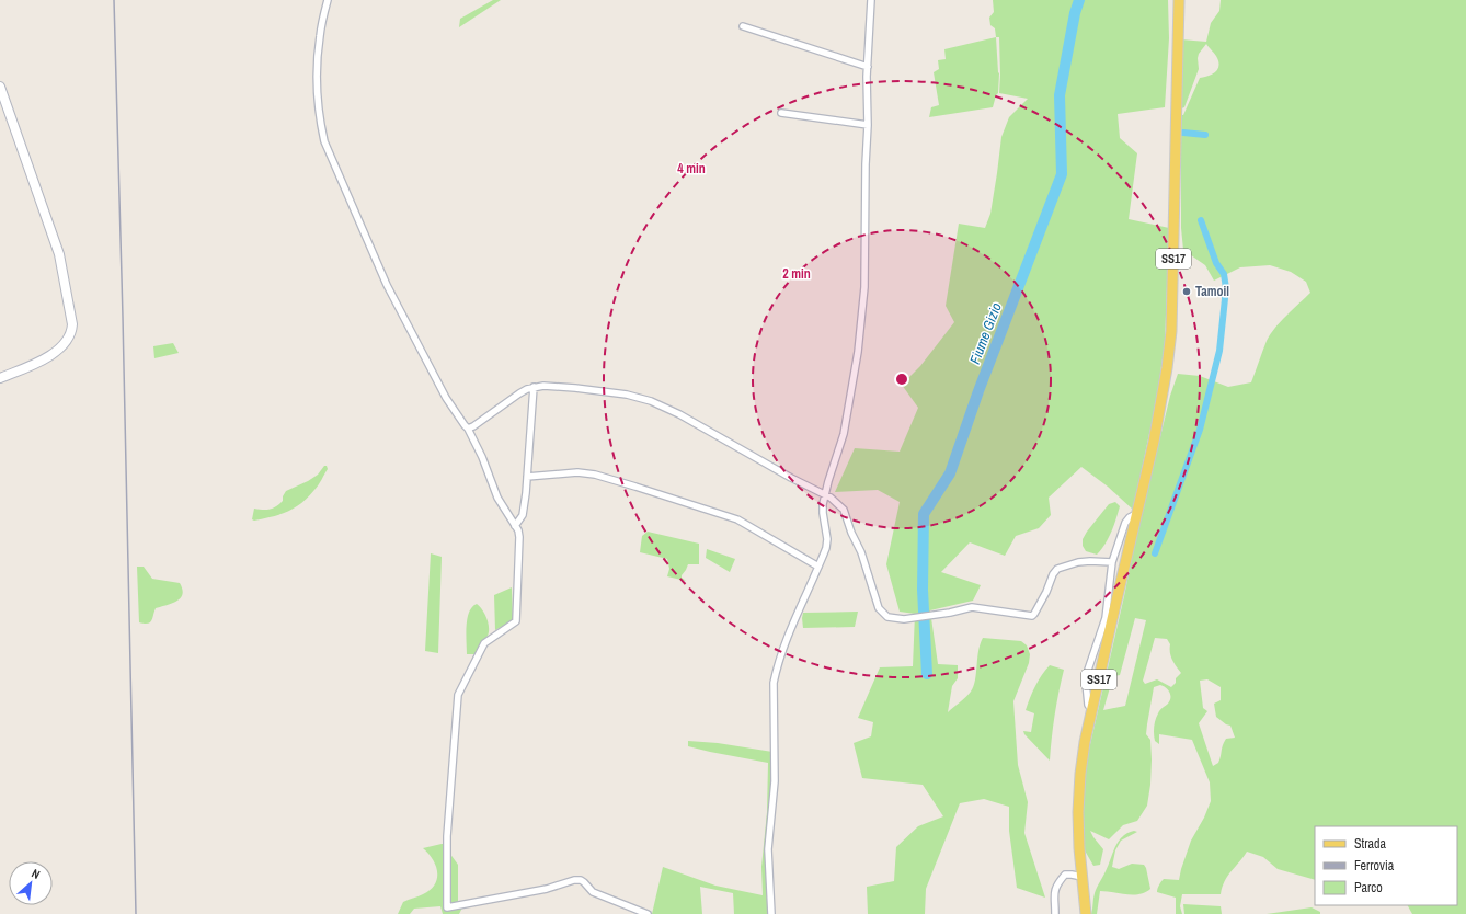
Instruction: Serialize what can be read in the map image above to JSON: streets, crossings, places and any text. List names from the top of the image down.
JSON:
{
  "streets": {
    "main road": ["SS17"]
  },
  "water": ["Fiume Gizio"],
  "places": ["Tamoil"],
  "legend": ["Strada", "Ferrovia", "Parco"],
  "north": "top right",
  "rings": ["4 min", "2 min"]
}
